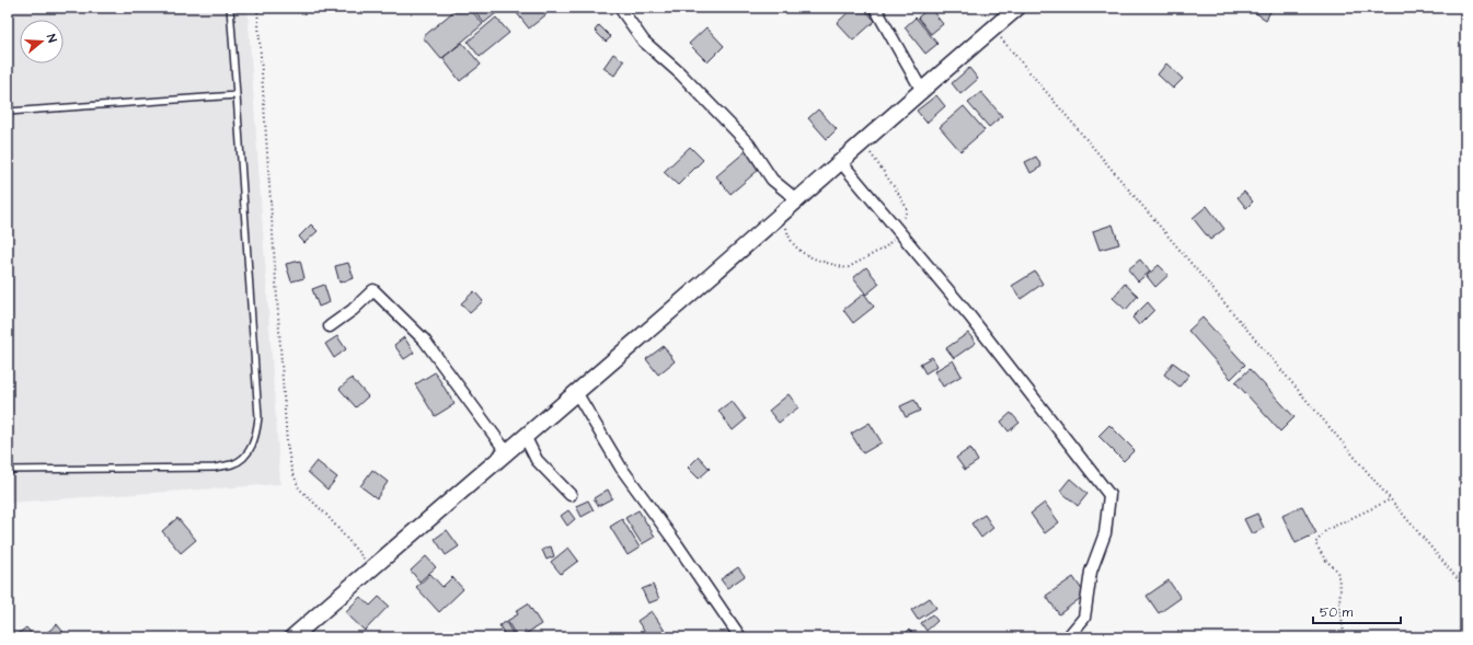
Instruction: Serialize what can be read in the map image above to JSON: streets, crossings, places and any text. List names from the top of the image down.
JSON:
{
  "scale_bar": "50 m",
  "north": "right"
}
